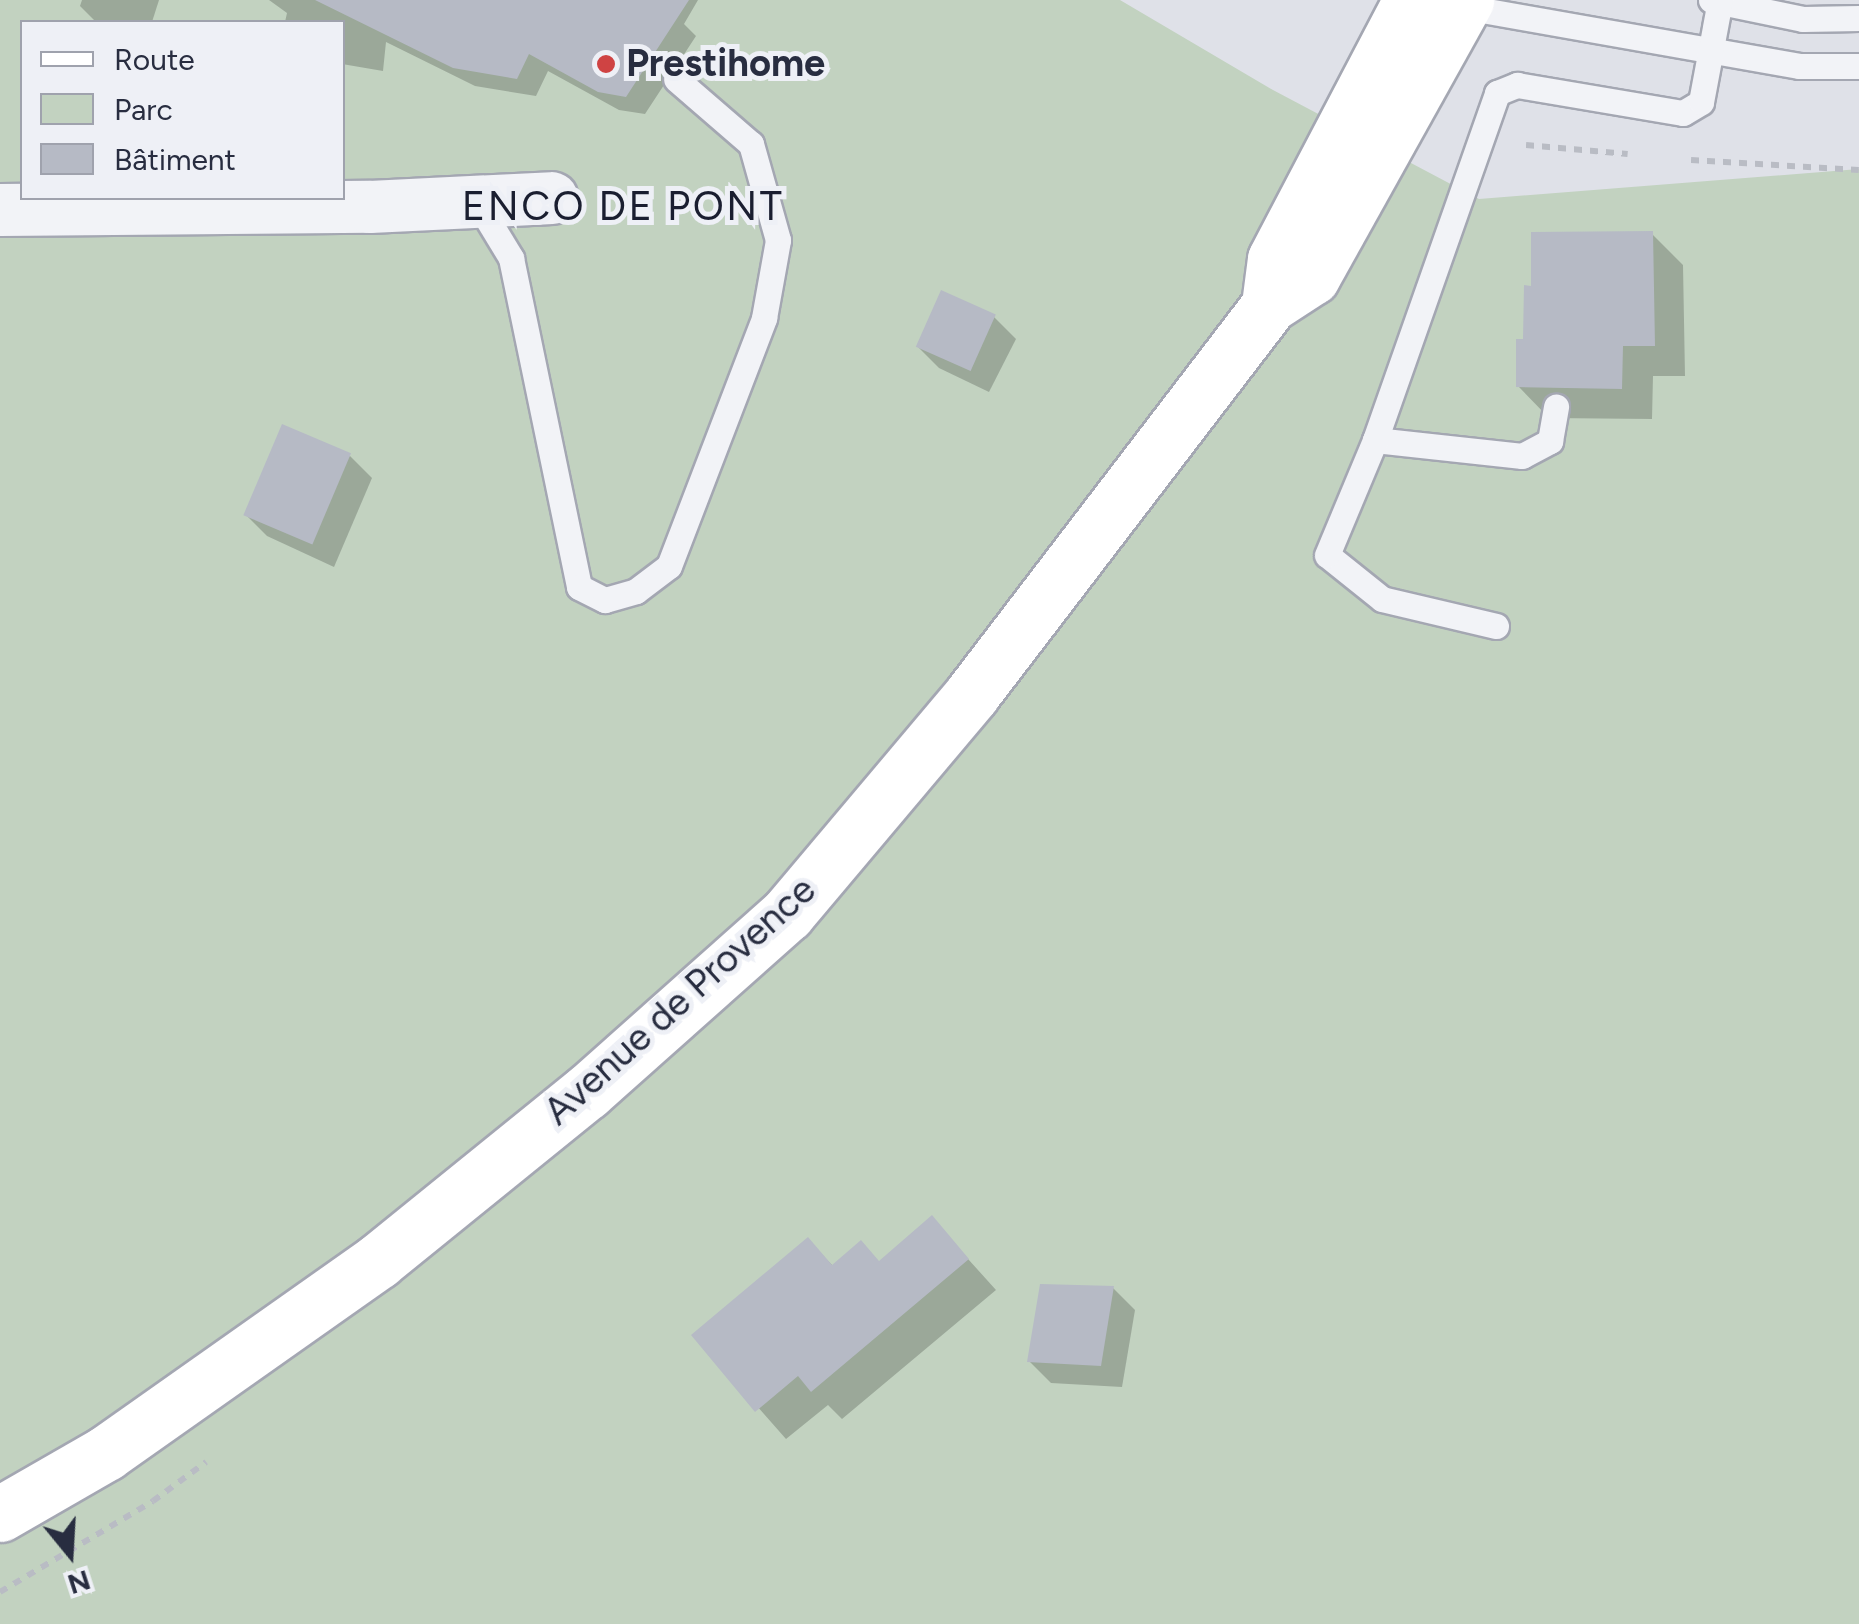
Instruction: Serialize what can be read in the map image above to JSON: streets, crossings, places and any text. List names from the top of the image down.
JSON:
{
  "streets": {
    "main road": ["Avenue de Provence"]
  },
  "districts": ["ENCO DE PONT"],
  "places": ["Prestihome"],
  "legend": ["Route", "Parc", "Bâtiment"],
  "north": "bottom"
}
